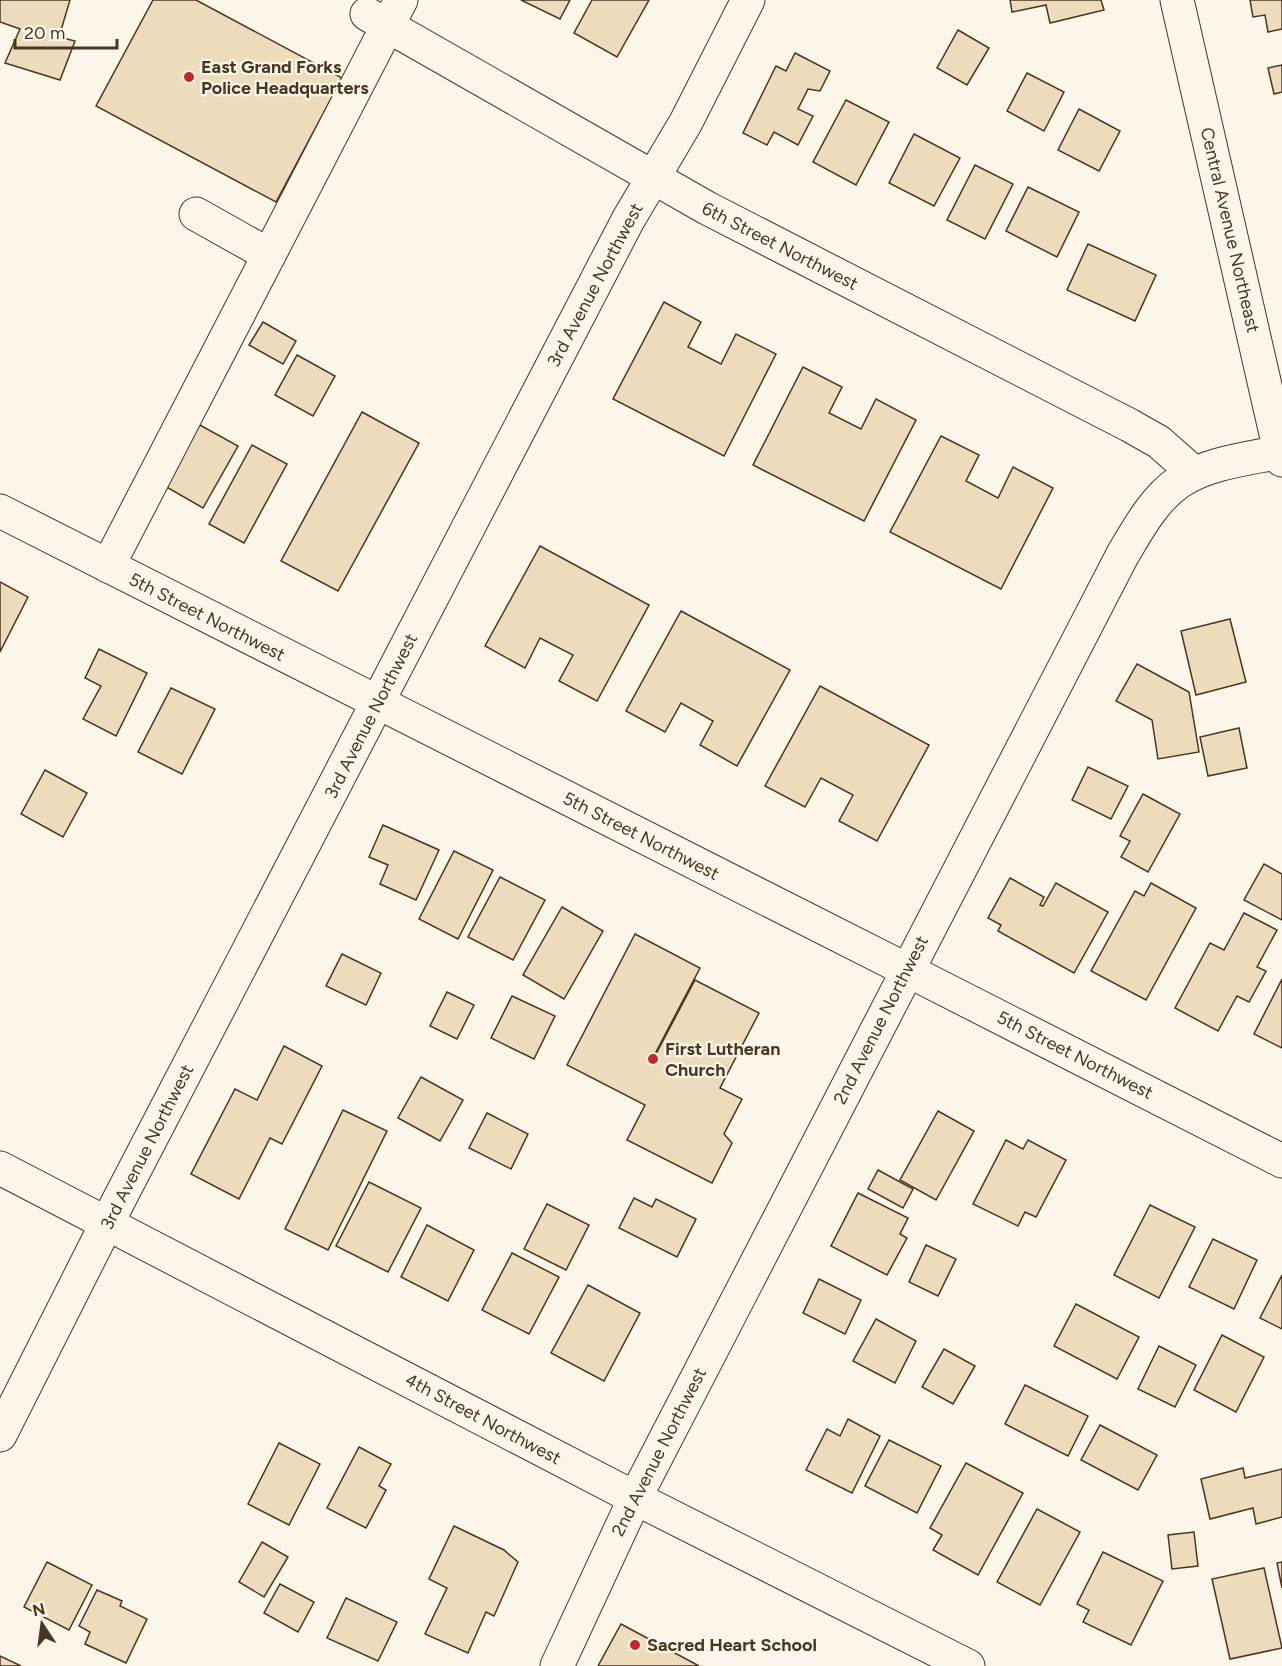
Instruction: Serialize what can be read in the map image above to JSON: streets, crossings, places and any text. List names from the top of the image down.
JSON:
{
  "streets": {
    "street": [
      "Central Avenue Northeast",
      "6th Street Northwest",
      "3rd Avenue Northwest",
      "5th Street Northwest",
      "2nd Avenue Northwest",
      "4th Street Northwest"
    ]
  },
  "crossings": [
    ["Central Avenue Northeast", "2nd Avenue Northwest"],
    ["6th Street Northwest", "3rd Avenue Northwest"],
    ["6th Street Northwest", "2nd Avenue Northwest"],
    ["3rd Avenue Northwest", "5th Street Northwest"],
    ["3rd Avenue Northwest", "4th Street Northwest"],
    ["5th Street Northwest", "2nd Avenue Northwest"],
    ["2nd Avenue Northwest", "4th Street Northwest"]
  ],
  "places": ["East Grand Forks Police Headquarters", "First Lutheran Church", "Sacred Heart School"],
  "scale_bar": "20 m",
  "north": "top"
}
